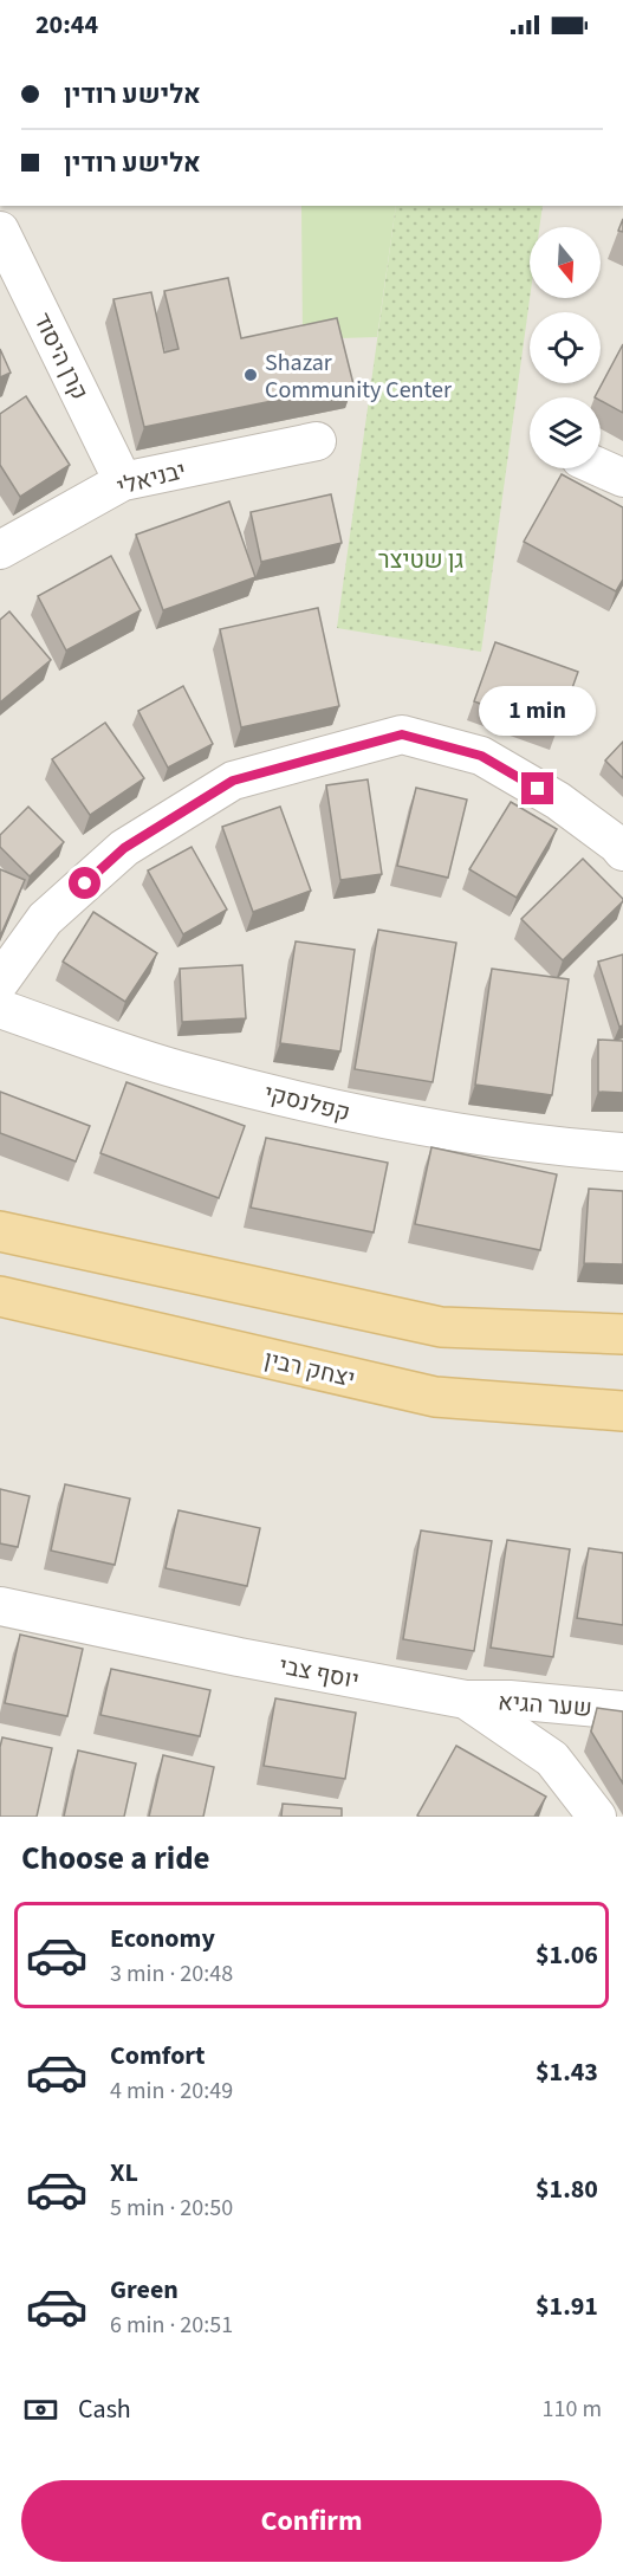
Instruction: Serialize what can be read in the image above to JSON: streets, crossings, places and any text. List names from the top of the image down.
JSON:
{
  "streets": {
    "main road": ["יצחק רבין"],
    "street": [
      "קרן היסוד",
      "יבניאלי",
      "קפלנסקי",
      "יוסף צבי",
      "שער הגיא"
    ]
  },
  "crossings": [
    ["קרן היסוד", "יבניאלי"],
    ["יוסף צבי", "שער הגיא"]
  ],
  "parks": ["גן שטיצר"],
  "places": ["Shazar Community Center"],
  "north": "bottom",
  "page": {
    "status": "20:44",
    "banner": ["אלישע רודין", "אלישע רודין"],
    "bubble": "1 min",
    "heading": "Choose a ride",
    "list": [
      {
        "name": "Economy",
        "note": "3 min · 20:48",
        "value": "$1.06"
      },
      {
        "name": "Comfort",
        "note": "4 min · 20:49",
        "value": "$1.43"
      },
      {
        "name": "XL",
        "note": "5 min · 20:50",
        "value": "$1.80"
      },
      {
        "name": "Green",
        "note": "6 min · 20:51",
        "value": "$1.91"
      }
    ],
    "pay": ["Cash", "110 m"],
    "buttons": "Confirm"
  }
}
